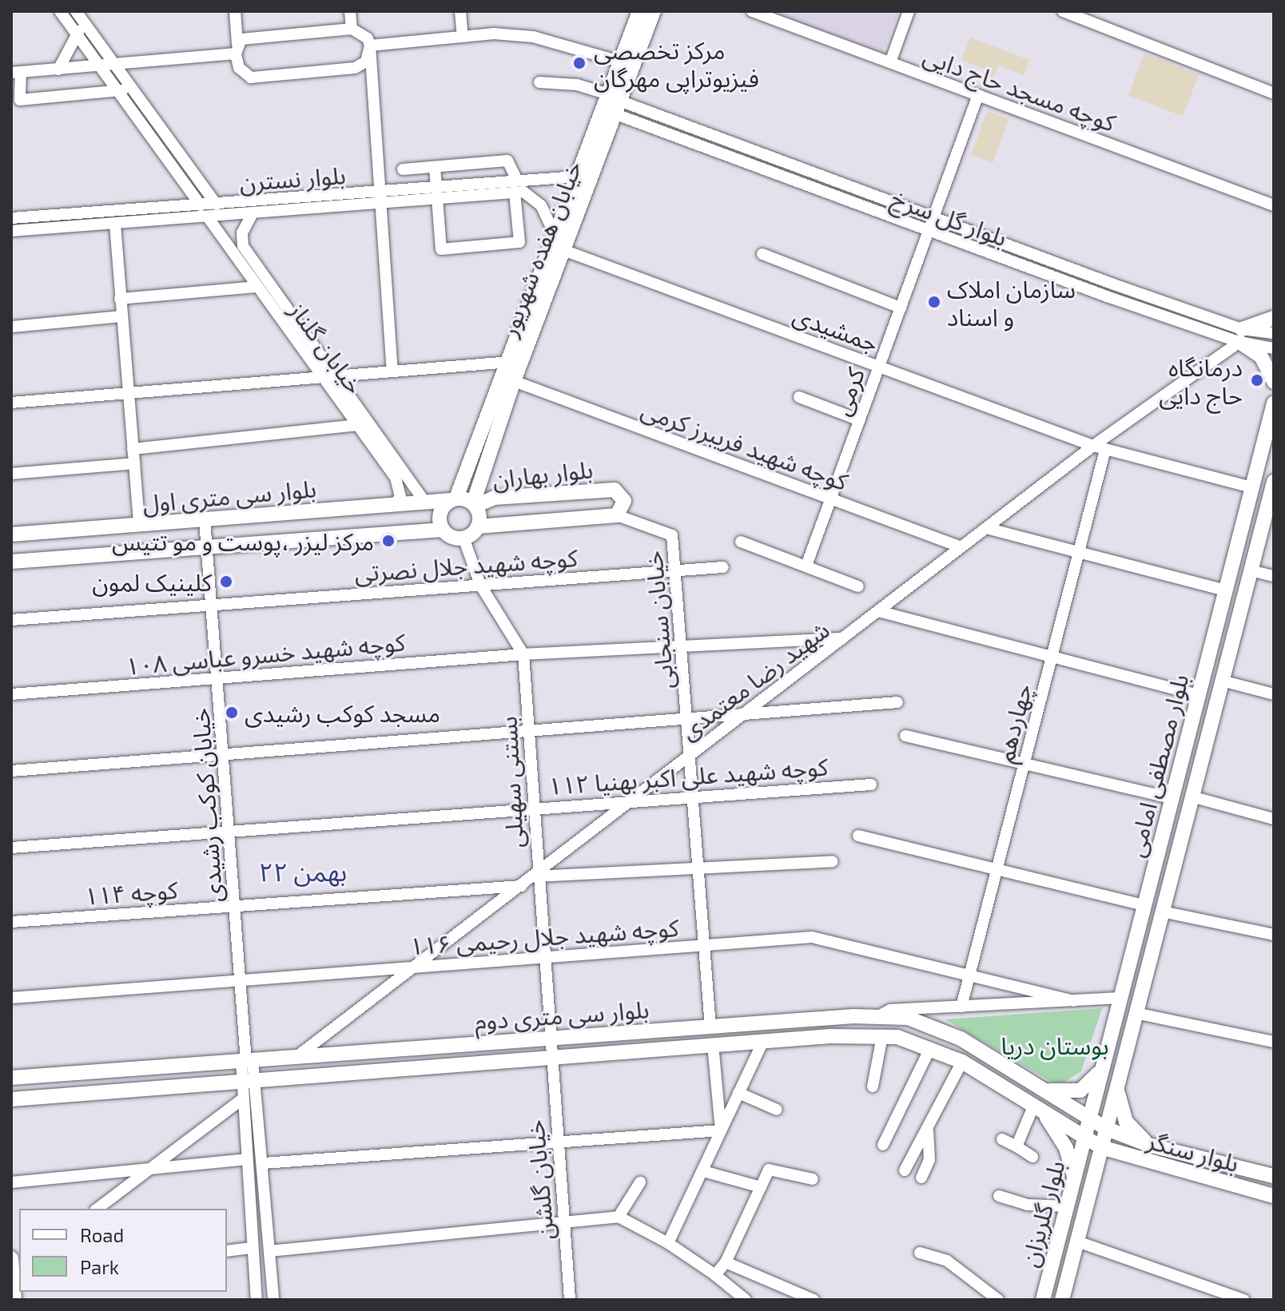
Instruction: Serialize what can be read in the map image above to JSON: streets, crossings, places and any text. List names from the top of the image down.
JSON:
{
  "streets": {
    "main road": [
      "خیابان هفده شهریور",
      "بلوار بهاران",
      "بلوار سی متری اول",
      "بلوار مصطفی امامی",
      "بلوار سی متری دوم",
      "بلوار سنگر",
      "بلوار گلریزان"
    ],
    "street": [
      "کوچه مسجد حاج دایی",
      "بلوار نسترن",
      "بلوار گل سرخ",
      "جمشیدی",
      "خیابان گلناز",
      "کرمی",
      "کوچه شهید فریبرز کرمی",
      "کوچه شهید جلال نصرتی",
      "خیابان سنجابی",
      "کوچه شهید خسرو عباسی ۱۰۸",
      "شهید رضا معتمدی",
      "چهاردهم",
      "کوچه شهید علی اکبر بهنیا ۱۱۲",
      "بستنی سهیلی",
      "خیابان کوکب رشیدی",
      "کوچه ۱۱۴",
      "کوچه شهید جلال رحیمی ۱۱۶",
      "خیابان گلشن"
    ]
  },
  "crossings": [
    ["کوچه مسجد حاج دایی", "کرمی"],
    ["بلوار نسترن", "خیابان هفده شهریور"],
    ["بلوار نسترن", "خیابان گلناز"],
    ["بلوار گل سرخ", "خیابان هفده شهریور"],
    ["بلوار گل سرخ", "کرمی"],
    ["بلوار گل سرخ", "شهید رضا معتمدی"],
    ["خیابان هفده شهریور", "جمشیدی"],
    ["خیابان هفده شهریور", "کوچه شهید فریبرز کرمی"],
    ["خیابان هفده شهریور", "بلوار بهاران"],
    ["خیابان هفده شهریور", "بلوار سی متری اول"],
    ["خیابان هفده شهریور", "بستنی سهیلی"],
    ["جمشیدی", "کرمی"],
    ["جمشیدی", "شهید رضا معتمدی"],
    ["جمشیدی", "چهاردهم"],
    ["جمشیدی", "بلوار مصطفی امامی"],
    ["خیابان گلناز", "بلوار سی متری اول"],
    ["کرمی", "کوچه شهید فریبرز کرمی"],
    ["کوچه شهید فریبرز کرمی", "شهید رضا معتمدی"],
    ["بلوار بهاران", "بلوار سی متری اول"],
    ["بلوار بهاران", "خیابان سنجابی"],
    ["بلوار بهاران", "بستنی سهیلی"],
    ["بلوار سی متری اول", "بستنی سهیلی"],
    ["بلوار سی متری اول", "خیابان کوکب رشیدی"],
    ["کوچه شهید جلال نصرتی", "خیابان سنجابی"],
    ["کوچه شهید جلال نصرتی", "بستنی سهیلی"],
    ["کوچه شهید جلال نصرتی", "خیابان کوکب رشیدی"],
    ["خیابان سنجابی", "کوچه شهید خسرو عباسی ۱۰۸"],
    ["خیابان سنجابی", "شهید رضا معتمدی"],
    ["خیابان سنجابی", "کوچه شهید علی اکبر بهنیا ۱۱۲"],
    ["خیابان سنجابی", "کوچه شهید جلال رحیمی ۱۱۶"],
    ["خیابان سنجابی", "بلوار سی متری دوم"],
    ["کوچه شهید خسرو عباسی ۱۰۸", "شهید رضا معتمدی"],
    ["کوچه شهید خسرو عباسی ۱۰۸", "بستنی سهیلی"],
    ["کوچه شهید خسرو عباسی ۱۰۸", "خیابان کوکب رشیدی"],
    ["شهید رضا معتمدی", "کوچه شهید علی اکبر بهنیا ۱۱۲"],
    ["شهید رضا معتمدی", "بستنی سهیلی"],
    ["شهید رضا معتمدی", "کوچه ۱۱۴"],
    ["شهید رضا معتمدی", "کوچه شهید جلال رحیمی ۱۱۶"],
    ["شهید رضا معتمدی", "بلوار سی متری دوم"],
    ["چهاردهم", "کوچه شهید جلال رحیمی ۱۱۶"],
    ["بلوار مصطفی امامی", "بلوار سی متری دوم"],
    ["بلوار مصطفی امامی", "بلوار سنگر"],
    ["بلوار مصطفی امامی", "بلوار گلریزان"],
    ["کوچه شهید علی اکبر بهنیا ۱۱۲", "بستنی سهیلی"],
    ["کوچه شهید علی اکبر بهنیا ۱۱۲", "خیابان کوکب رشیدی"],
    ["بستنی سهیلی", "کوچه شهید جلال رحیمی ۱۱۶"],
    ["بستنی سهیلی", "بلوار سی متری دوم"],
    ["بستنی سهیلی", "خیابان گلشن"],
    ["خیابان کوکب رشیدی", "کوچه ۱۱۴"],
    ["خیابان کوکب رشیدی", "کوچه شهید جلال رحیمی ۱۱۶"],
    ["خیابان کوکب رشیدی", "بلوار سی متری دوم"],
    ["بلوار سی متری دوم", "بلوار سنگر"],
    ["بلوار سی متری دوم", "خیابان گلشن"],
    ["بلوار سی متری دوم", "بلوار گلریزان"],
    ["بلوار سنگر", "بلوار گلریزان"]
  ],
  "districts": ["۲۲ بهمن"],
  "parks": ["بوستان دریا"],
  "places": [
    "مرکز تخصصی فیزیوتراپی مهرگان",
    "سازمان املاک و اسناد",
    "درمانگاه حاج دایی",
    "مرکز لیزر ،پوست و مو تتیس",
    "کلینیک لمون",
    "مسجد کوکب رشیدی"
  ],
  "legend": ["Road", "Park"]
}
